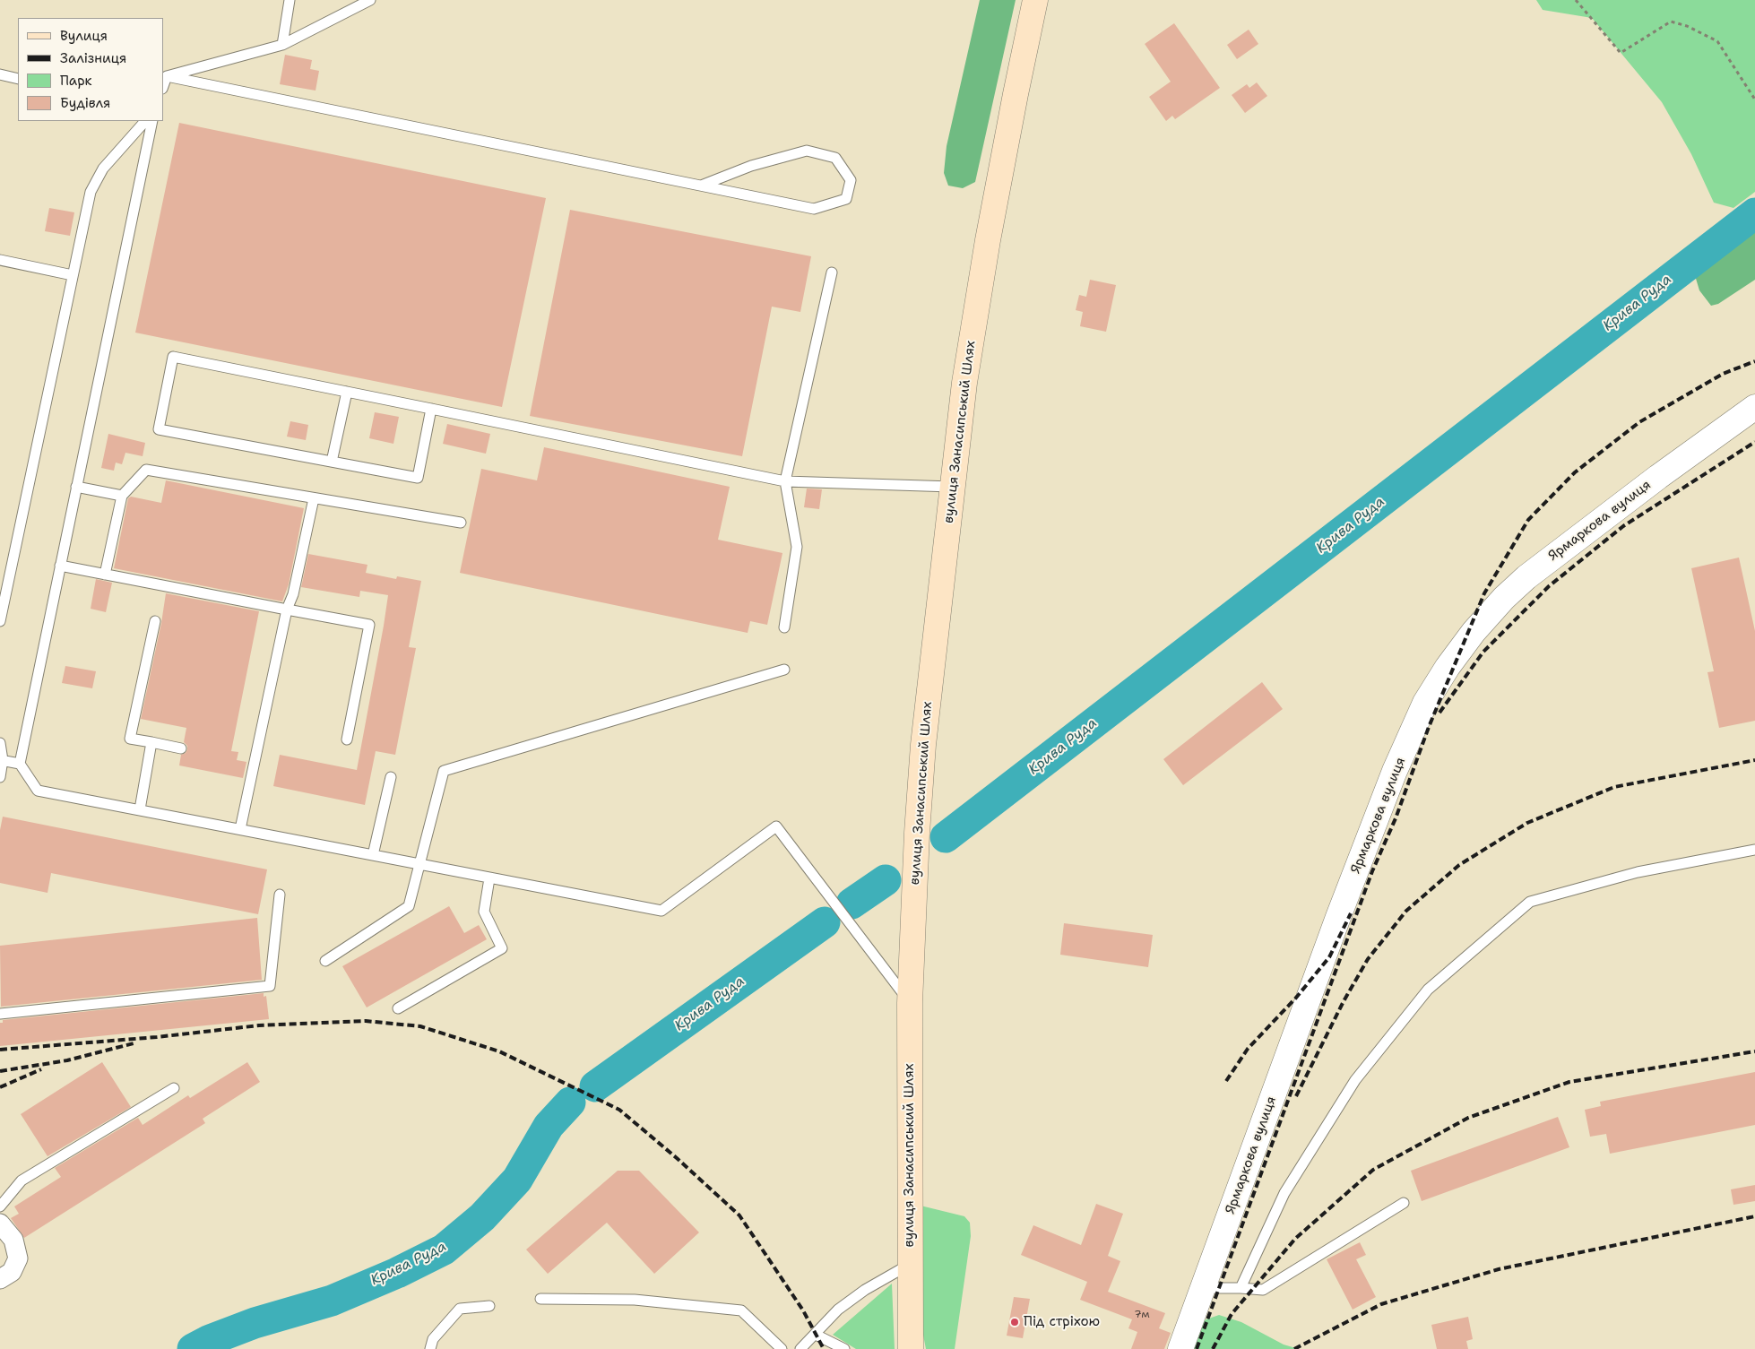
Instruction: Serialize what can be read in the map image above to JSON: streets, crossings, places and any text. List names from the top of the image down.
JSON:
{
  "streets": {
    "main road": ["вулиця Занасипський Шлях"],
    "street": ["Ярмаркова вулиця"]
  },
  "water": ["Крива Руда"],
  "places": ["Під стріхою"],
  "house_numbers": ["7м"],
  "legend": [
    "Вулиця",
    "Залізниця",
    "Парк",
    "Будівля"
  ]
}
